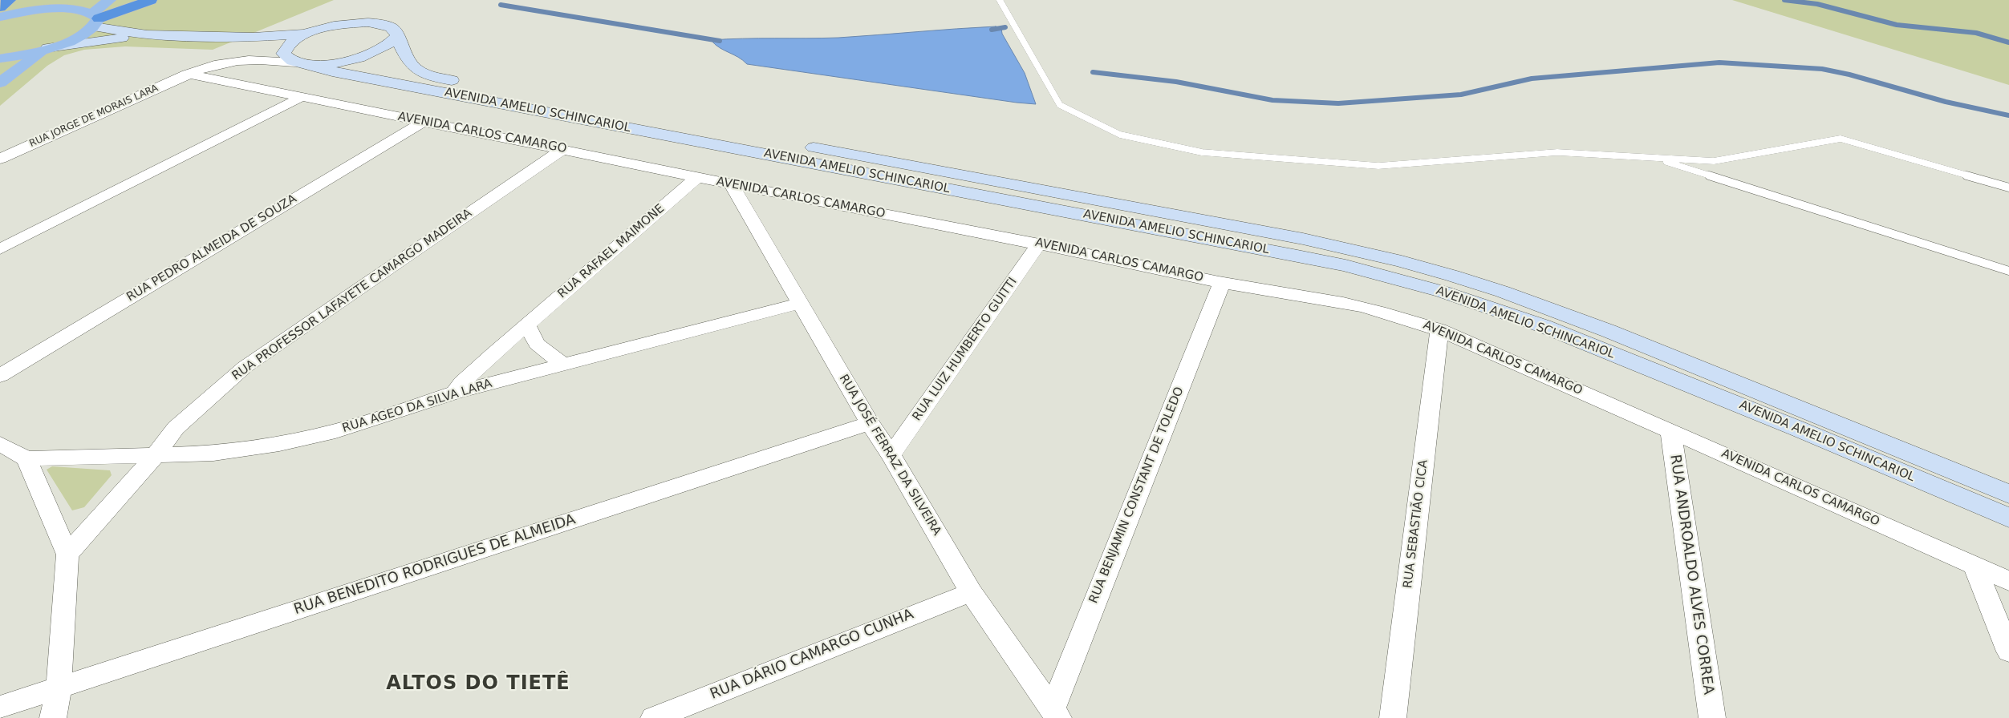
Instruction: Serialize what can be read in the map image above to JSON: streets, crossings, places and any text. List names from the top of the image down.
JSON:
{
  "streets": {
    "main road": ["AVENIDA AMELIO SCHINCARIOL"],
    "street": [
      "RUA JORGE DE MORAIS LARA",
      "AVENIDA CARLOS CAMARGO",
      "RUA PEDRO ALMEIDA DE SOUZA",
      "RUA RAFAEL MAIMONE",
      "RUA PROFESSOR LAFAYETE CAMARGO MADEIRA",
      "RUA LUIZ HUMBERTO GUITTI",
      "RUA AGEO DA SILVA LARA",
      "RUA JOSÉ FERRAZ DA SILVEIRA",
      "RUA BENJAMIN CONSTANT DE TOLEDO",
      "RUA SEBASTIÃO CICA",
      "RUA BENEDITO RODRIGUES DE ALMEIDA",
      "RUA ANDROALDO ALVES CORREA",
      "RUA DÁRIO CAMARGO CUNHA"
    ]
  },
  "crossings": [
    ["AVENIDA AMELIO SCHINCARIOL", "RUA JORGE DE MORAIS LARA"],
    ["RUA JORGE DE MORAIS LARA", "AVENIDA CARLOS CAMARGO"],
    ["AVENIDA CARLOS CAMARGO", "RUA PEDRO ALMEIDA DE SOUZA"],
    ["AVENIDA CARLOS CAMARGO", "RUA RAFAEL MAIMONE"],
    ["AVENIDA CARLOS CAMARGO", "RUA PROFESSOR LAFAYETE CAMARGO MADEIRA"],
    ["AVENIDA CARLOS CAMARGO", "RUA LUIZ HUMBERTO GUITTI"],
    ["AVENIDA CARLOS CAMARGO", "RUA JOSÉ FERRAZ DA SILVEIRA"],
    ["AVENIDA CARLOS CAMARGO", "RUA BENJAMIN CONSTANT DE TOLEDO"],
    ["AVENIDA CARLOS CAMARGO", "RUA SEBASTIÃO CICA"],
    ["AVENIDA CARLOS CAMARGO", "RUA ANDROALDO ALVES CORREA"],
    ["RUA RAFAEL MAIMONE", "RUA AGEO DA SILVA LARA"],
    ["RUA PROFESSOR LAFAYETE CAMARGO MADEIRA", "RUA AGEO DA SILVA LARA"],
    ["RUA LUIZ HUMBERTO GUITTI", "RUA JOSÉ FERRAZ DA SILVEIRA"],
    ["RUA AGEO DA SILVA LARA", "RUA JOSÉ FERRAZ DA SILVEIRA"],
    ["RUA JOSÉ FERRAZ DA SILVEIRA", "RUA BENJAMIN CONSTANT DE TOLEDO"],
    ["RUA JOSÉ FERRAZ DA SILVEIRA", "RUA BENEDITO RODRIGUES DE ALMEIDA"],
    ["RUA JOSÉ FERRAZ DA SILVEIRA", "RUA DÁRIO CAMARGO CUNHA"]
  ],
  "districts": ["ALTOS DO TIETÊ"]
}
